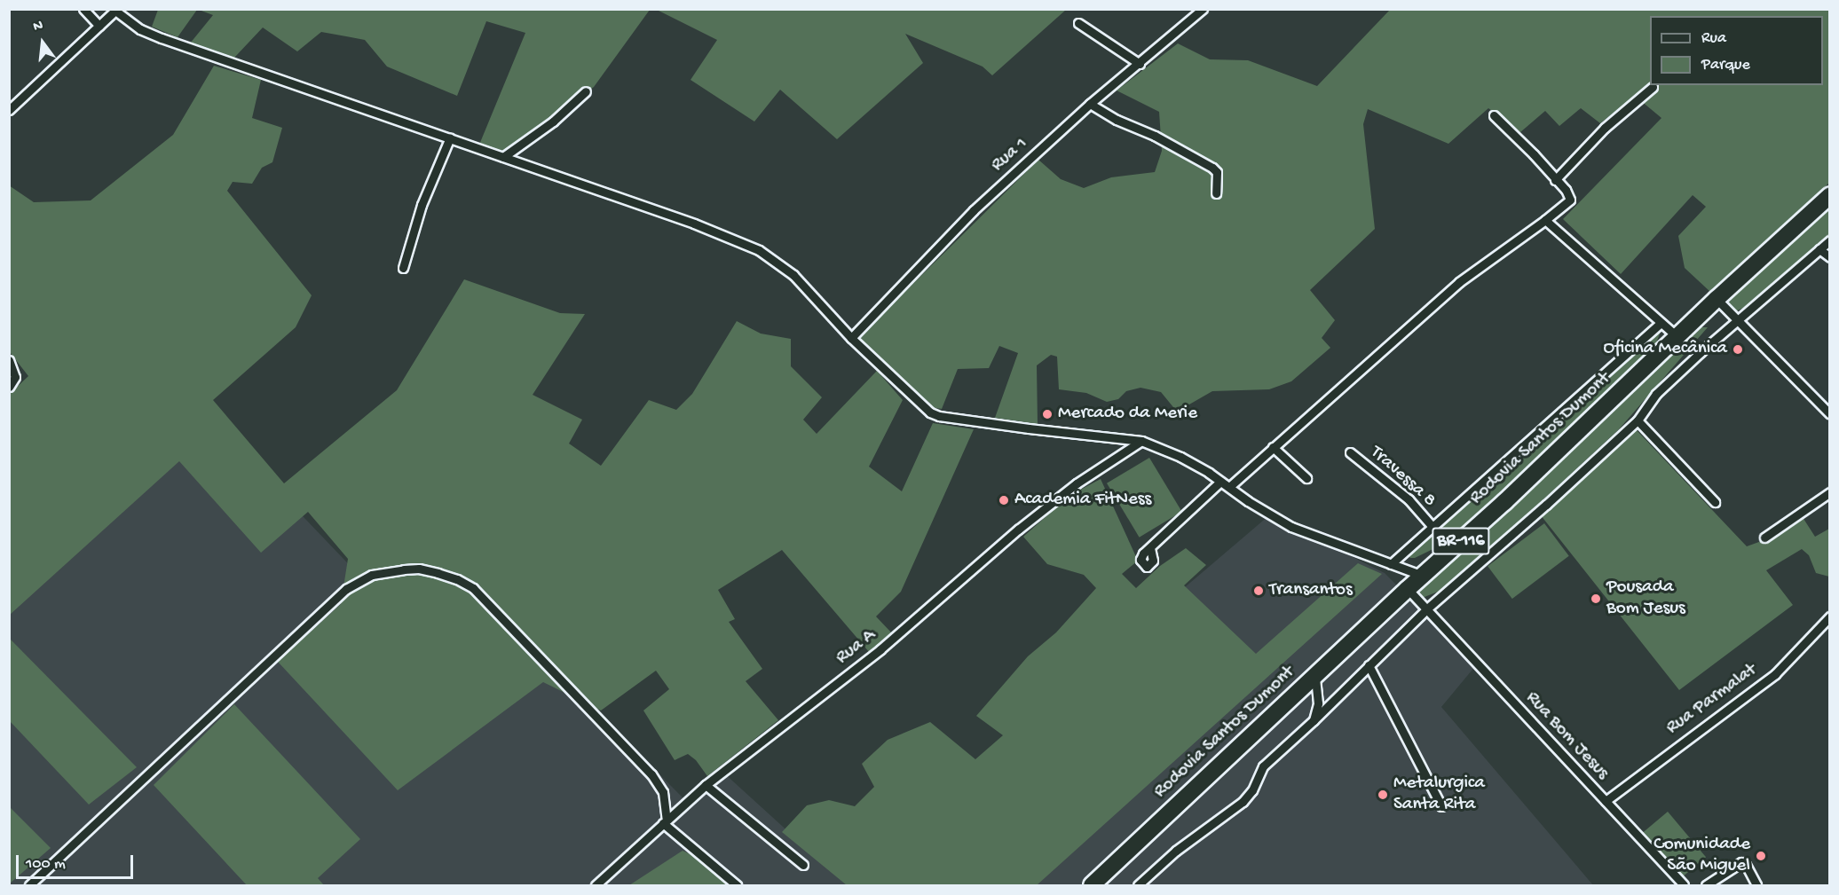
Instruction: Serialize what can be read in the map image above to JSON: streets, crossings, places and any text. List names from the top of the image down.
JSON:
{
  "streets": {
    "highway": ["Rodovia Santos Dumont", "BR-116"],
    "street": [
      "Rua 1",
      "Travessa 8",
      "Rua A",
      "Rua Parmalat",
      "Rua Bom Jesus"
    ]
  },
  "crossings": [
    ["Rodovia Santos Dumont", "Rua Bom Jesus"],
    ["Rua Parmalat", "Rua Bom Jesus"]
  ],
  "places": [
    "Oficina Mecânica",
    "Mercado da Merie",
    "Academia FitNess",
    "Transantos",
    "Pousada Bom Jesus",
    "Metalurgica Santa Rita",
    "Comunidade São Miguel"
  ],
  "legend": ["Rua", "Parque"],
  "scale_bar": "100 m",
  "north": "top"
}
